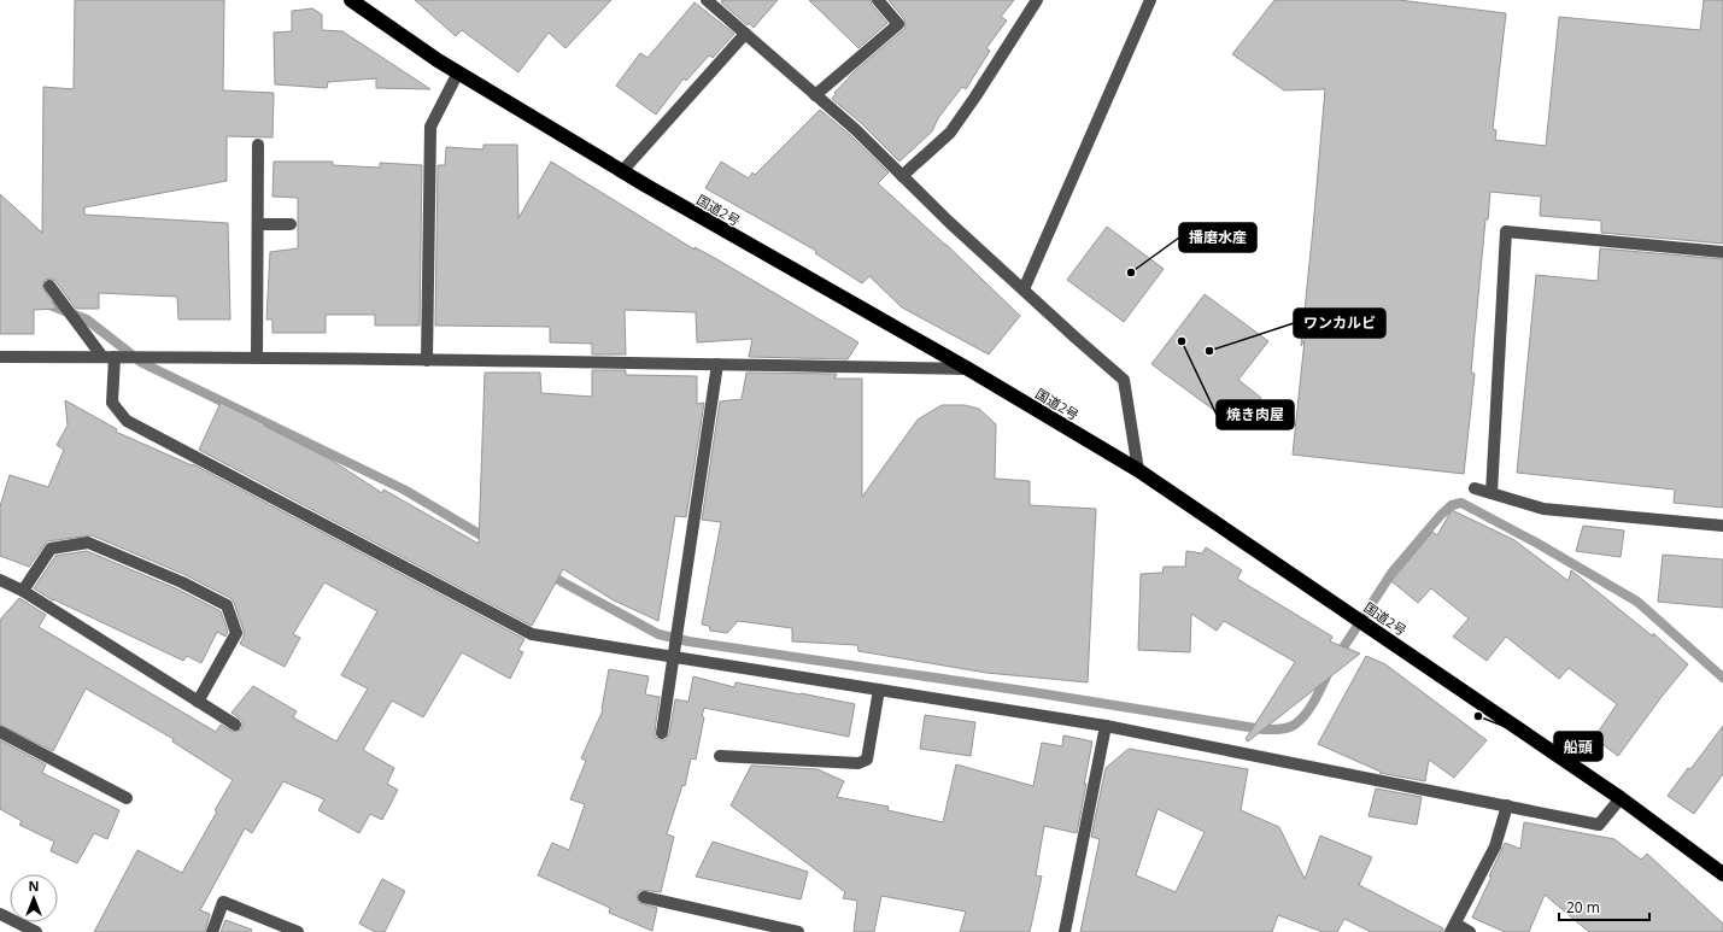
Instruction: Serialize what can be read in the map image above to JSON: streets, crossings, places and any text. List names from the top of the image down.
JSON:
{
  "streets": {
    "highway": ["国道2号"]
  },
  "places": [
    "播磨水産",
    "焼き肉屋",
    "ワンカルビ",
    "船頭"
  ],
  "scale_bar": "20 m",
  "north": "top"
}
